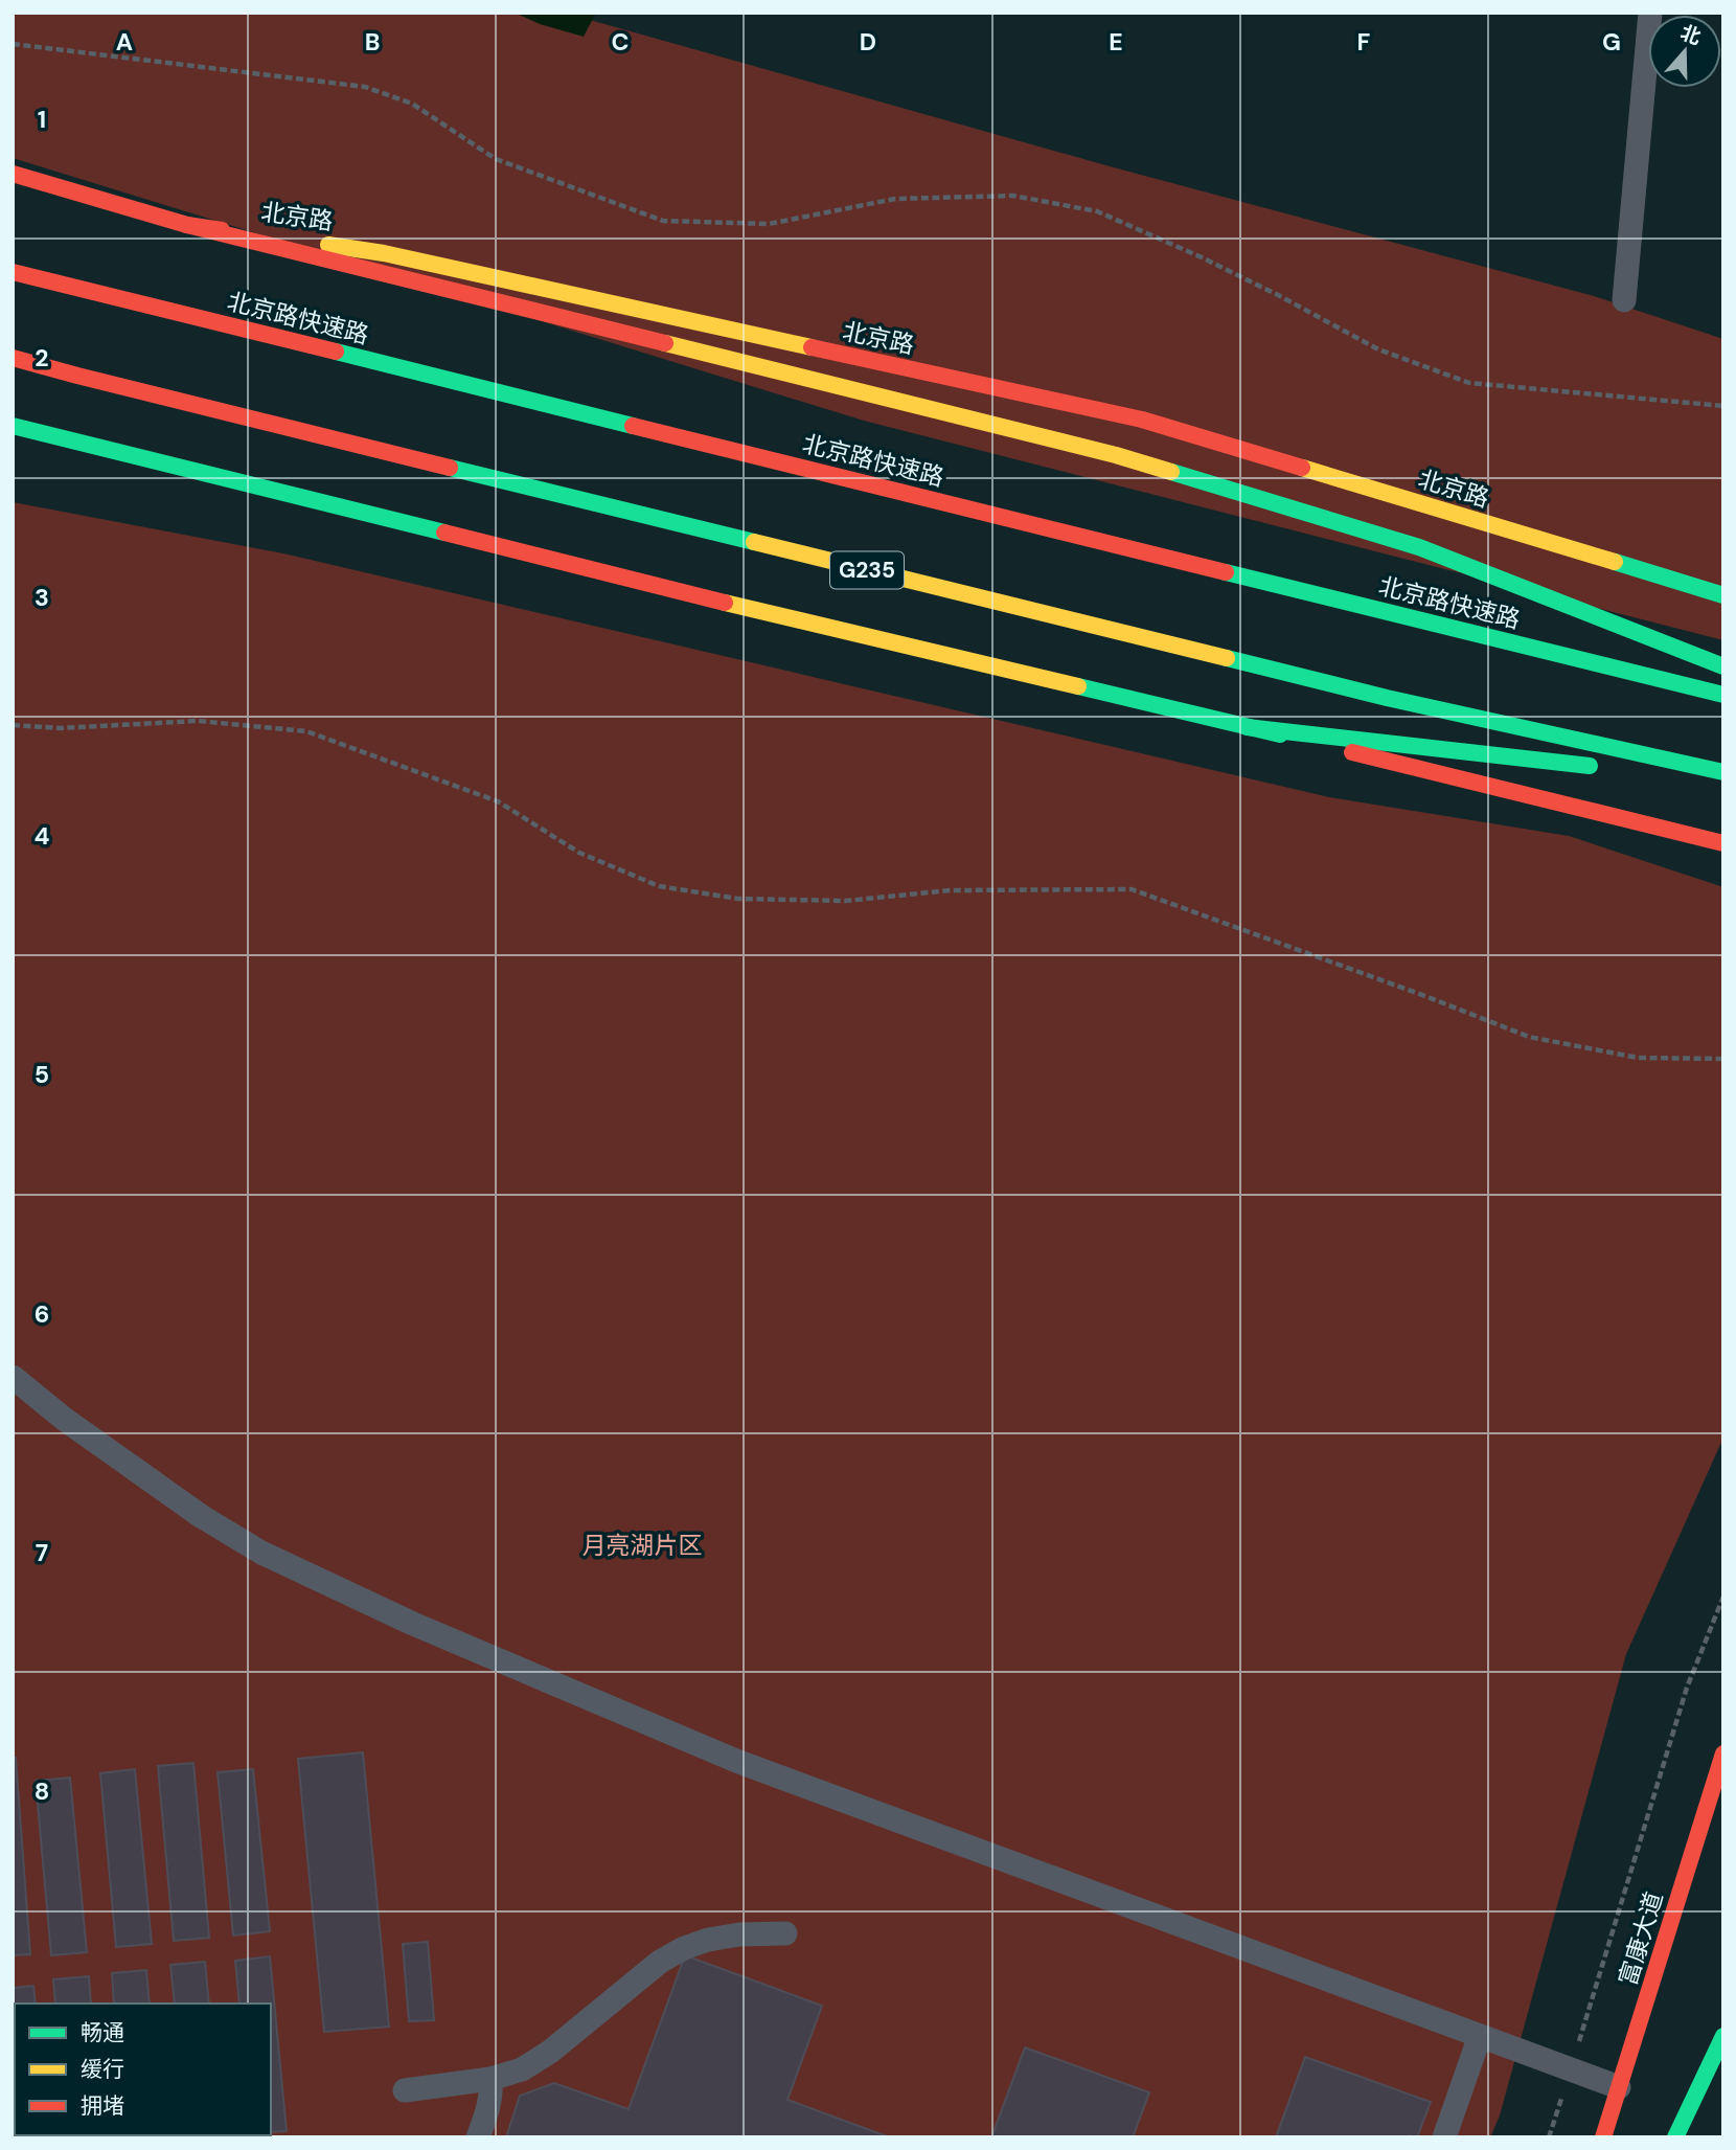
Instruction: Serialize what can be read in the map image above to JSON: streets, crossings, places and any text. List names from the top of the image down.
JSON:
{
  "streets": {
    "main road": [
      "北京路",
      "北京路快速路",
      "G235",
      "富康大道"
    ]
  },
  "parks": ["月亮湖片区"],
  "legend": ["畅通", "缓行", "拥堵"],
  "north": "top",
  "grid": {
    "columns": [
      "A",
      "B",
      "C",
      "D",
      "E",
      "F",
      "G"
    ],
    "rows": [
      "1",
      "2",
      "3",
      "4",
      "5",
      "6",
      "7",
      "8"
    ]
  }
}
